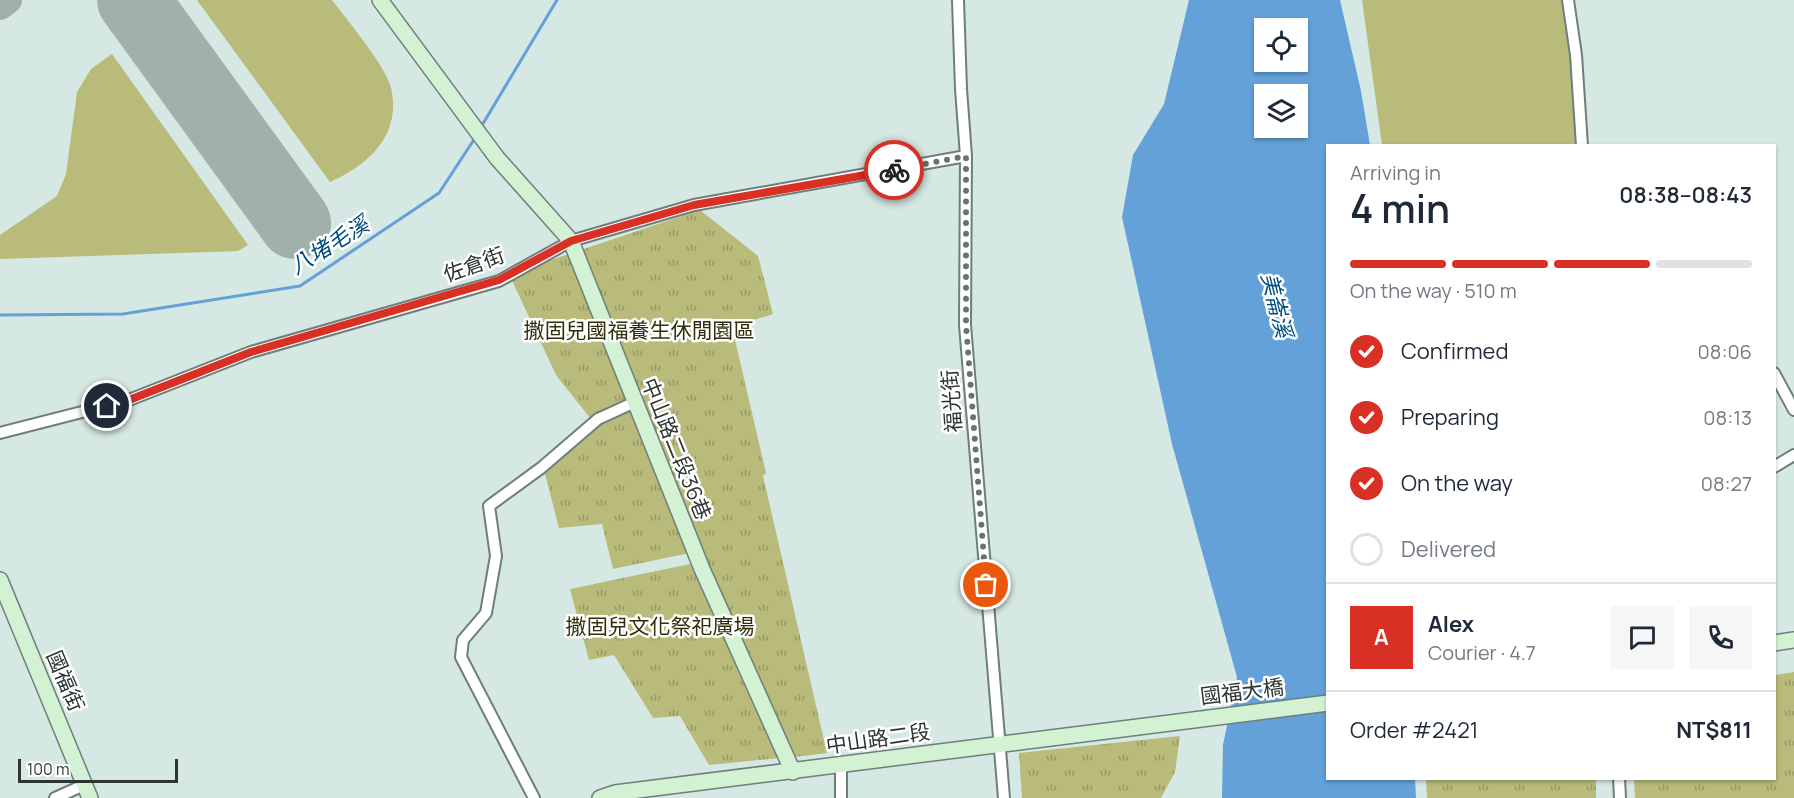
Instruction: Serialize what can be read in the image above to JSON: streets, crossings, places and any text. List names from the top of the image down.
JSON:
{
  "streets": {
    "street": [
      "佐倉街",
      "福光街",
      "中山路二段36巷",
      "國福街",
      "國福大橋",
      "中山路二段"
    ]
  },
  "crossings": [
    ["佐倉街", "福光街"],
    ["佐倉街", "中山路二段36巷"],
    ["福光街", "中山路二段"],
    ["中山路二段36巷", "中山路二段"],
    ["國福大橋", "中山路二段"]
  ],
  "water": ["八堵毛溪", "美崙溪"],
  "parks": ["撒固兒國福養生休閒園區", "撒固兒文化祭祀廣場"],
  "scale_bar": "100 m",
  "page": {
    "heading": ["4 min", "Arriving in", "08:38–08:43"],
    "panel": [
      "Alex",
      "Courier · 4.7",
      "Order #2421",
      "NT$811"
    ],
    "bar": "On the way · 510 m",
    "list": [
      ["Confirmed", "08:06"],
      ["Preparing", "08:13"],
      ["On the way", "08:27"],
      "Delivered"
    ],
    "round": "A",
    "scale": "100 m"
  }
}
